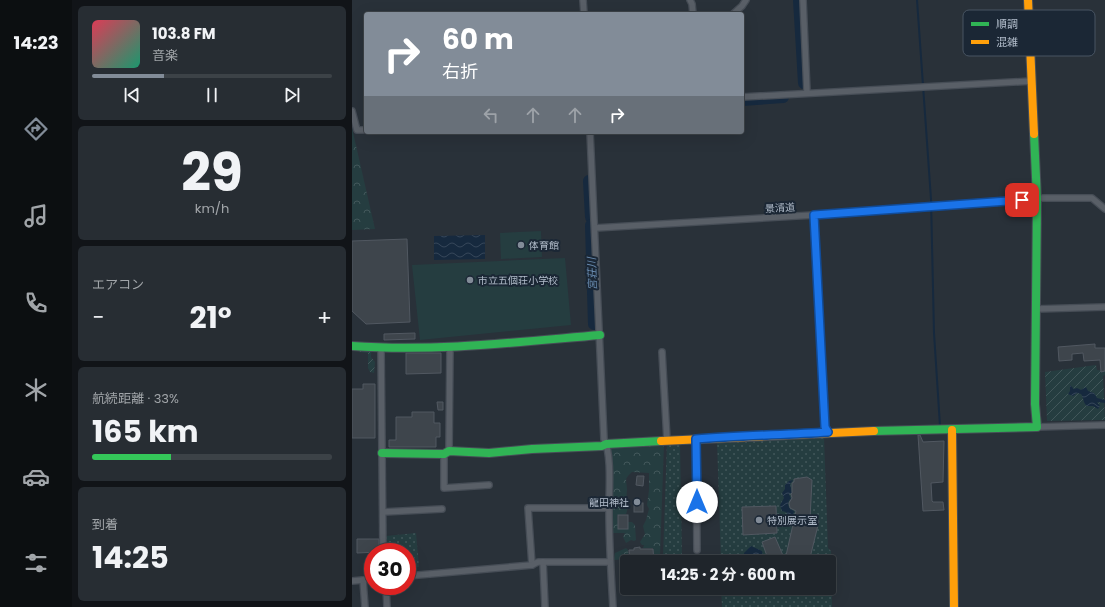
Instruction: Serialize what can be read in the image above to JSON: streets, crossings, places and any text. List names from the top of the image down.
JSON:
{
  "streets": {
    "street": ["景清道"]
  },
  "water": ["宮荘川"],
  "places": [
    "体育館",
    "市立五個荘小学校",
    "龍田神社",
    "特別展示室"
  ],
  "legend": ["順調", "混雑"],
  "page": {
    "tabs": "14:23",
    "turn": ["60 m", "右折"],
    "song": ["103.8 FM", "音楽"],
    "tile": [
      ["29", "km/h"],
      "エアコン",
      ["航続距離 · 33%", "165 km"],
      ["到着", "14:25"]
    ],
    "heat": ["−", "21°", "+"],
    "limit": "30",
    "trip": "14:25 · 2 分 · 600 m"
  }
}
